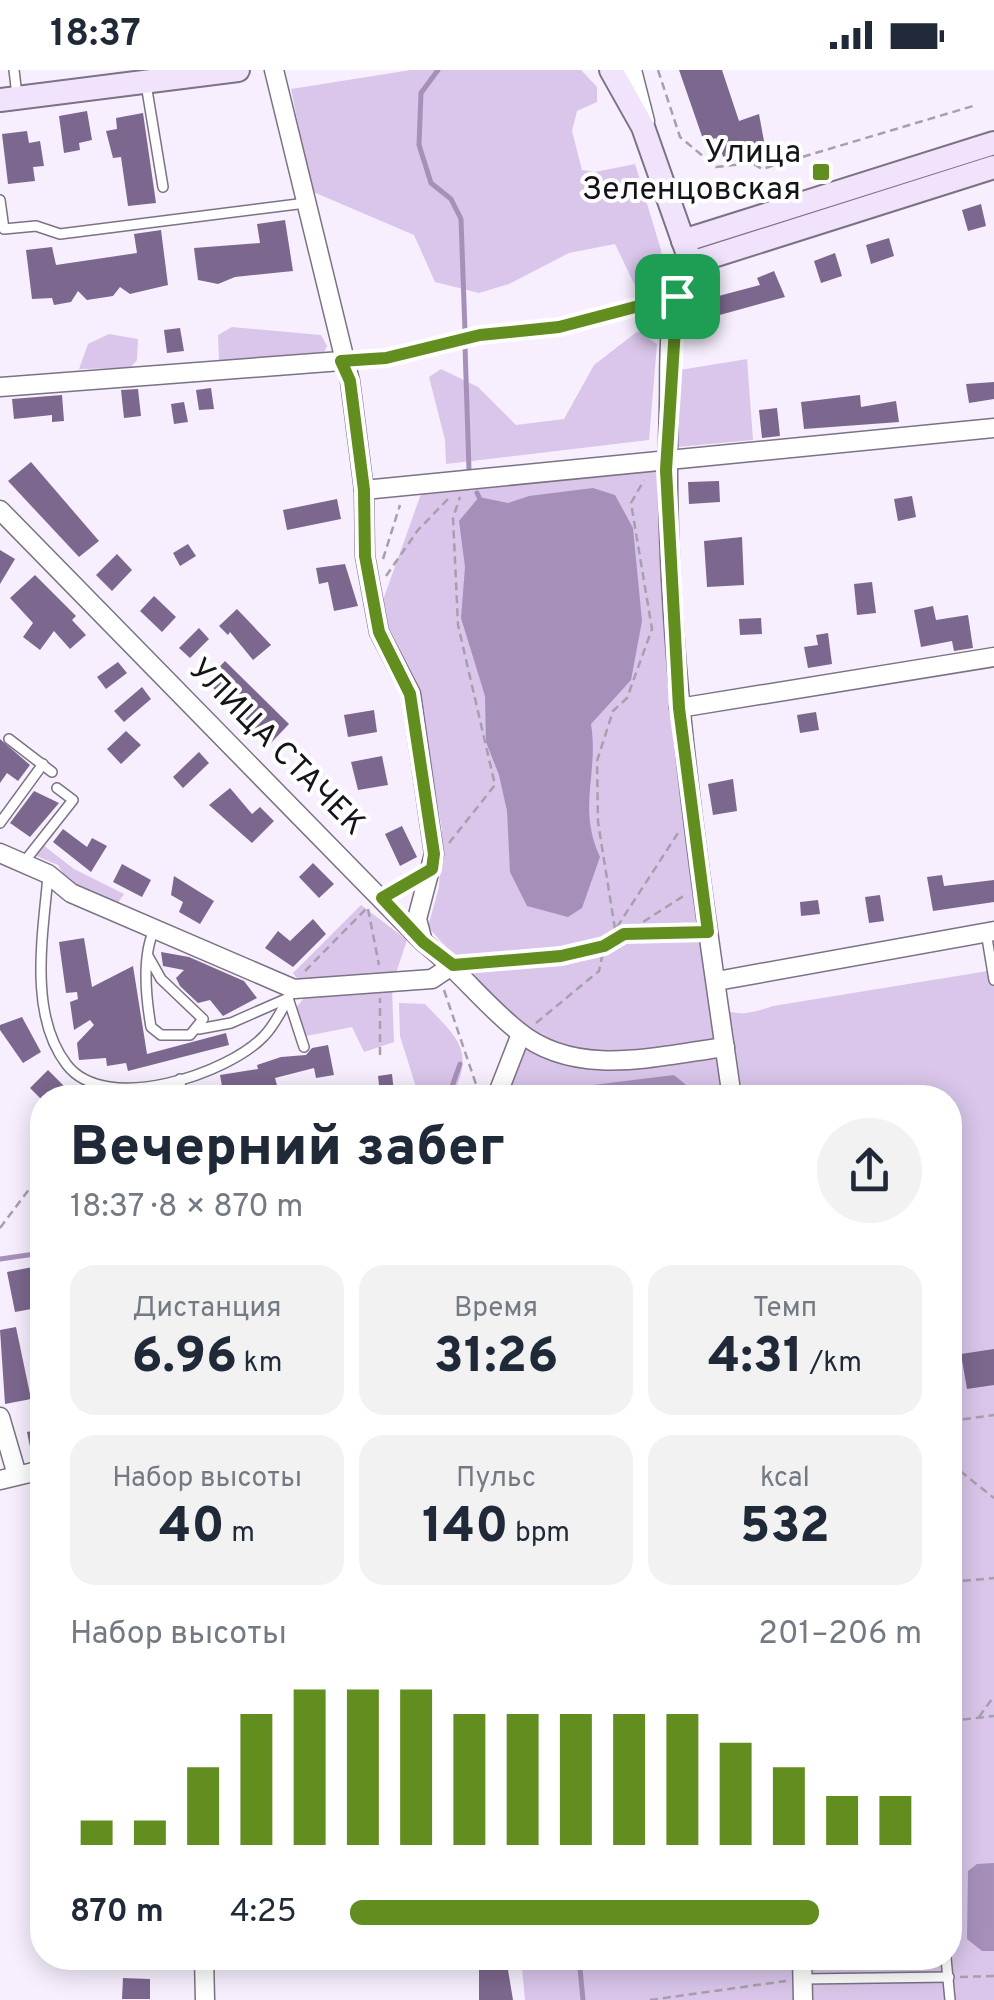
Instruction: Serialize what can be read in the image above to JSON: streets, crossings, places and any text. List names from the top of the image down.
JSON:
{
  "streets": {
    "street": ["УЛИЦА СТАЧЕК"]
  },
  "places": {
    "transit": ["Улица Зеленцовская"]
  },
  "page": {
    "status": "18:37",
    "heading": ["Вечерний забег", "18:37 · 8 × 870 m"],
    "stats": [
      ["Дистанция", "6.96 km"],
      ["Время", "31:26"],
      ["Темп", "4:31 /km"],
      ["Набор высоты", "40 m"],
      ["Пульс", "140 bpm"],
      ["kcal", "532"]
    ],
    "chart": ["Набор высоты", "201–206 m"],
    "list": [
      {
        "name": "870 m",
        "note": "4:25"
      }
    ]
  }
}
